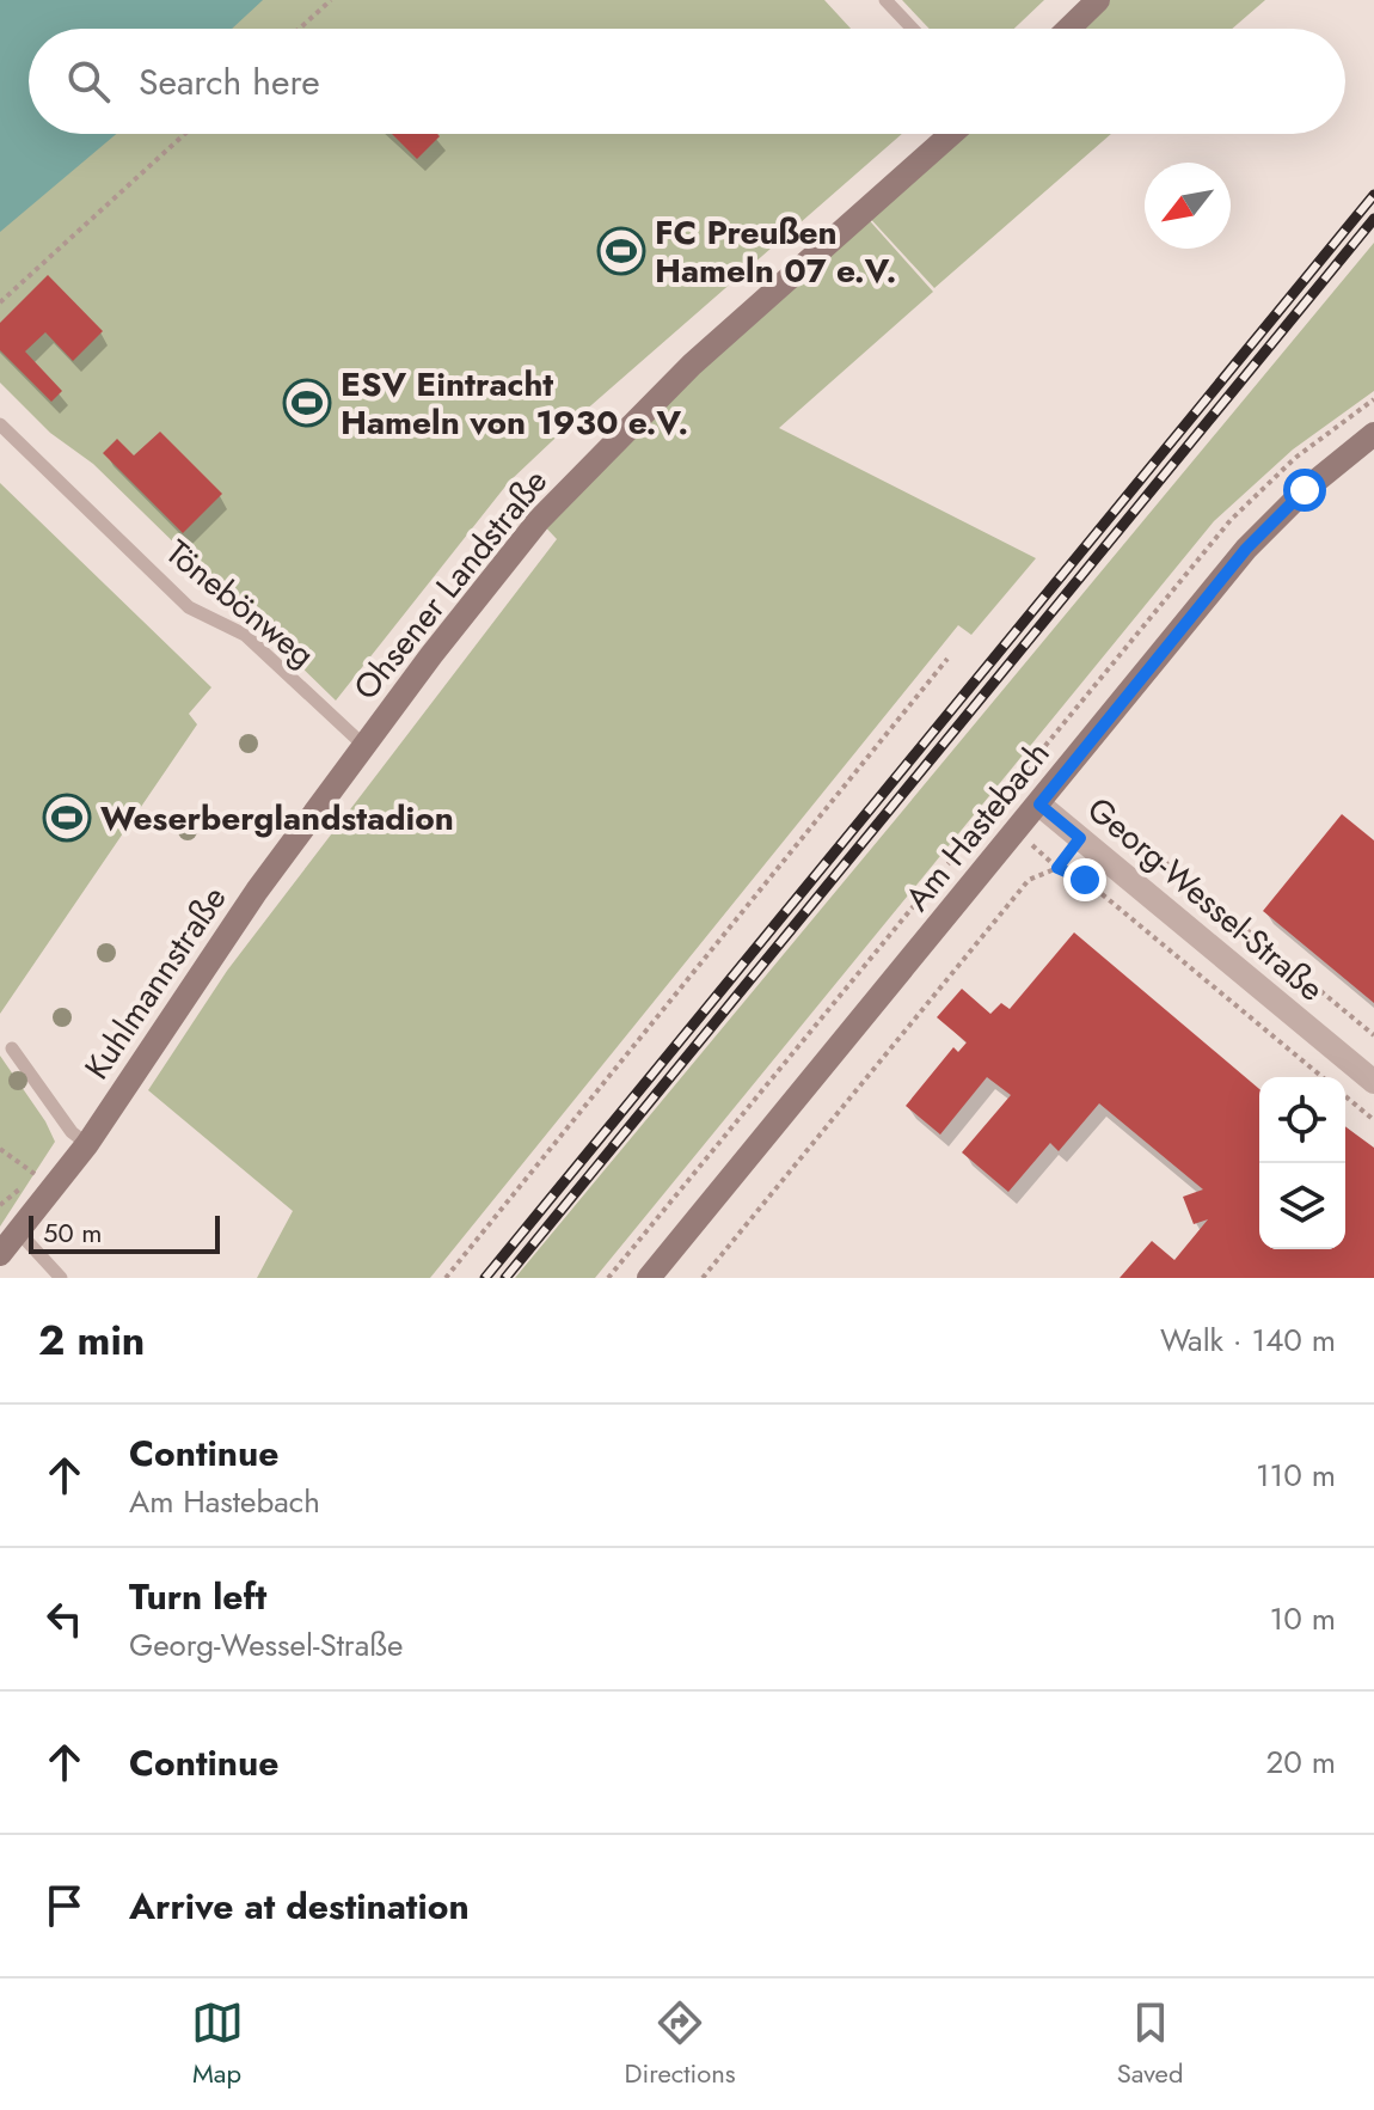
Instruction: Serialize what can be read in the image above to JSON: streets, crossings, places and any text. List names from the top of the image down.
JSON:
{
  "streets": {
    "main road": ["Ohsener Landstraße", "Am Hastebach", "Kuhlmannstraße"],
    "street": ["Georg-Wessel-Straße"],
    "lane": ["Tönebönweg"]
  },
  "crossings": [
    ["Ohsener Landstraße", "Tönebönweg"],
    ["Ohsener Landstraße", "Kuhlmannstraße"],
    ["Tönebönweg", "Kuhlmannstraße"],
    ["Am Hastebach", "Georg-Wessel-Straße"]
  ],
  "places": {
    "sports": ["FC Preußen Hameln 07 e.V.", "ESV Eintracht Hameln von 1930 e.V.", "Weserberglandstadion"]
  },
  "scale_bar": "50 m",
  "north": "bottom left",
  "page": {
    "search": "Search here",
    "scale": "50 m",
    "heading": ["2 min", "Walk · 140 m"],
    "list": [
      ["Continue", "Am Hastebach", "110 m"],
      ["Turn left", "Georg-Wessel-Straße", "10 m"],
      ["Continue", "20 m"],
      "Arrive at destination"
    ],
    "nav": ["Map", "Directions", "Saved"]
  }
}
